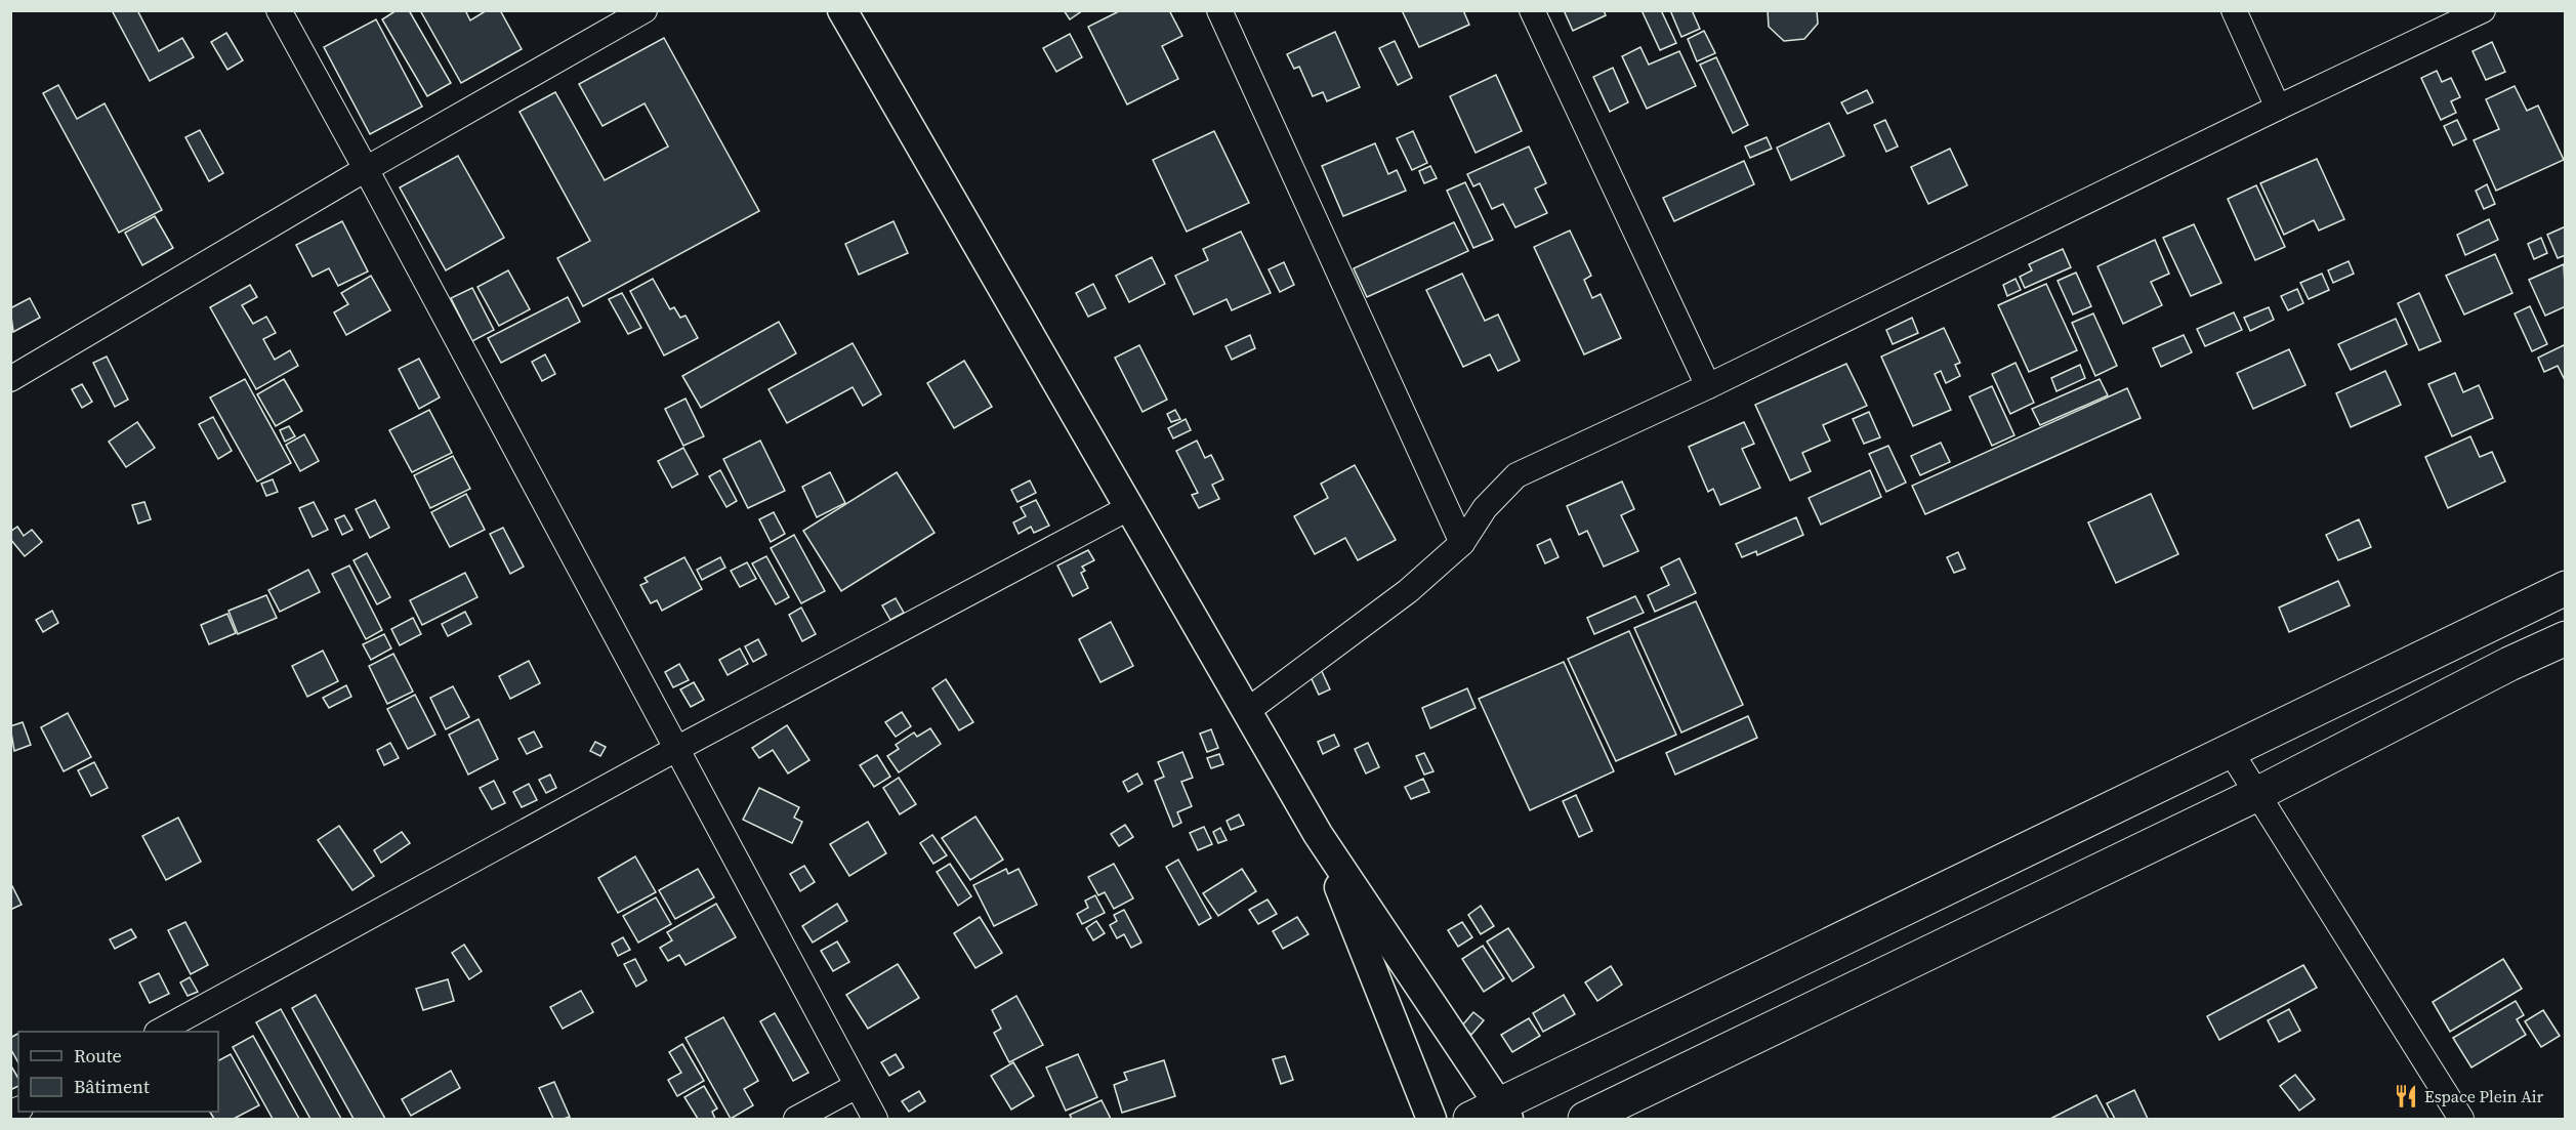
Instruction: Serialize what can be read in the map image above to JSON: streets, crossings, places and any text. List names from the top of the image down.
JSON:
{
  "places": {
    "restaurant": ["Espace Plein Air"]
  },
  "legend": ["Route", "Bâtiment"]
}
